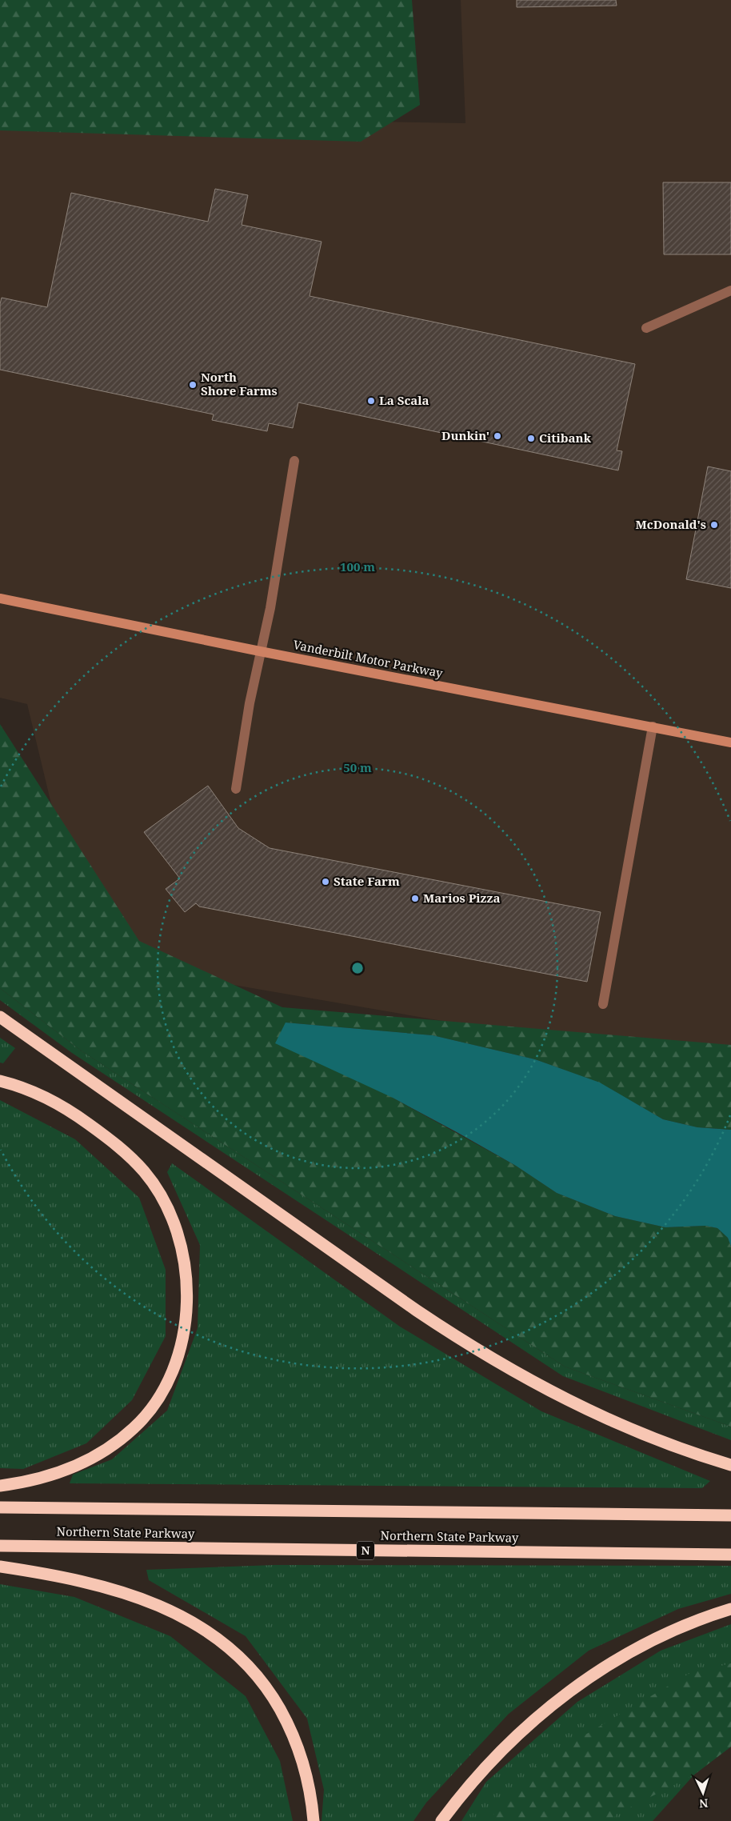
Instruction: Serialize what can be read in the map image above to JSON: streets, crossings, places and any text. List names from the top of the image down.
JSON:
{
  "streets": {
    "highway": ["Northern State Parkway", "N"],
    "main road": ["Vanderbilt Motor Parkway"]
  },
  "places": [
    "North Shore Farms",
    "La Scala",
    "Dunkin'",
    "Citibank",
    "McDonald's",
    "State Farm",
    "Marios Pizza"
  ],
  "north": "bottom",
  "rings": ["100 m", "50 m"]
}
